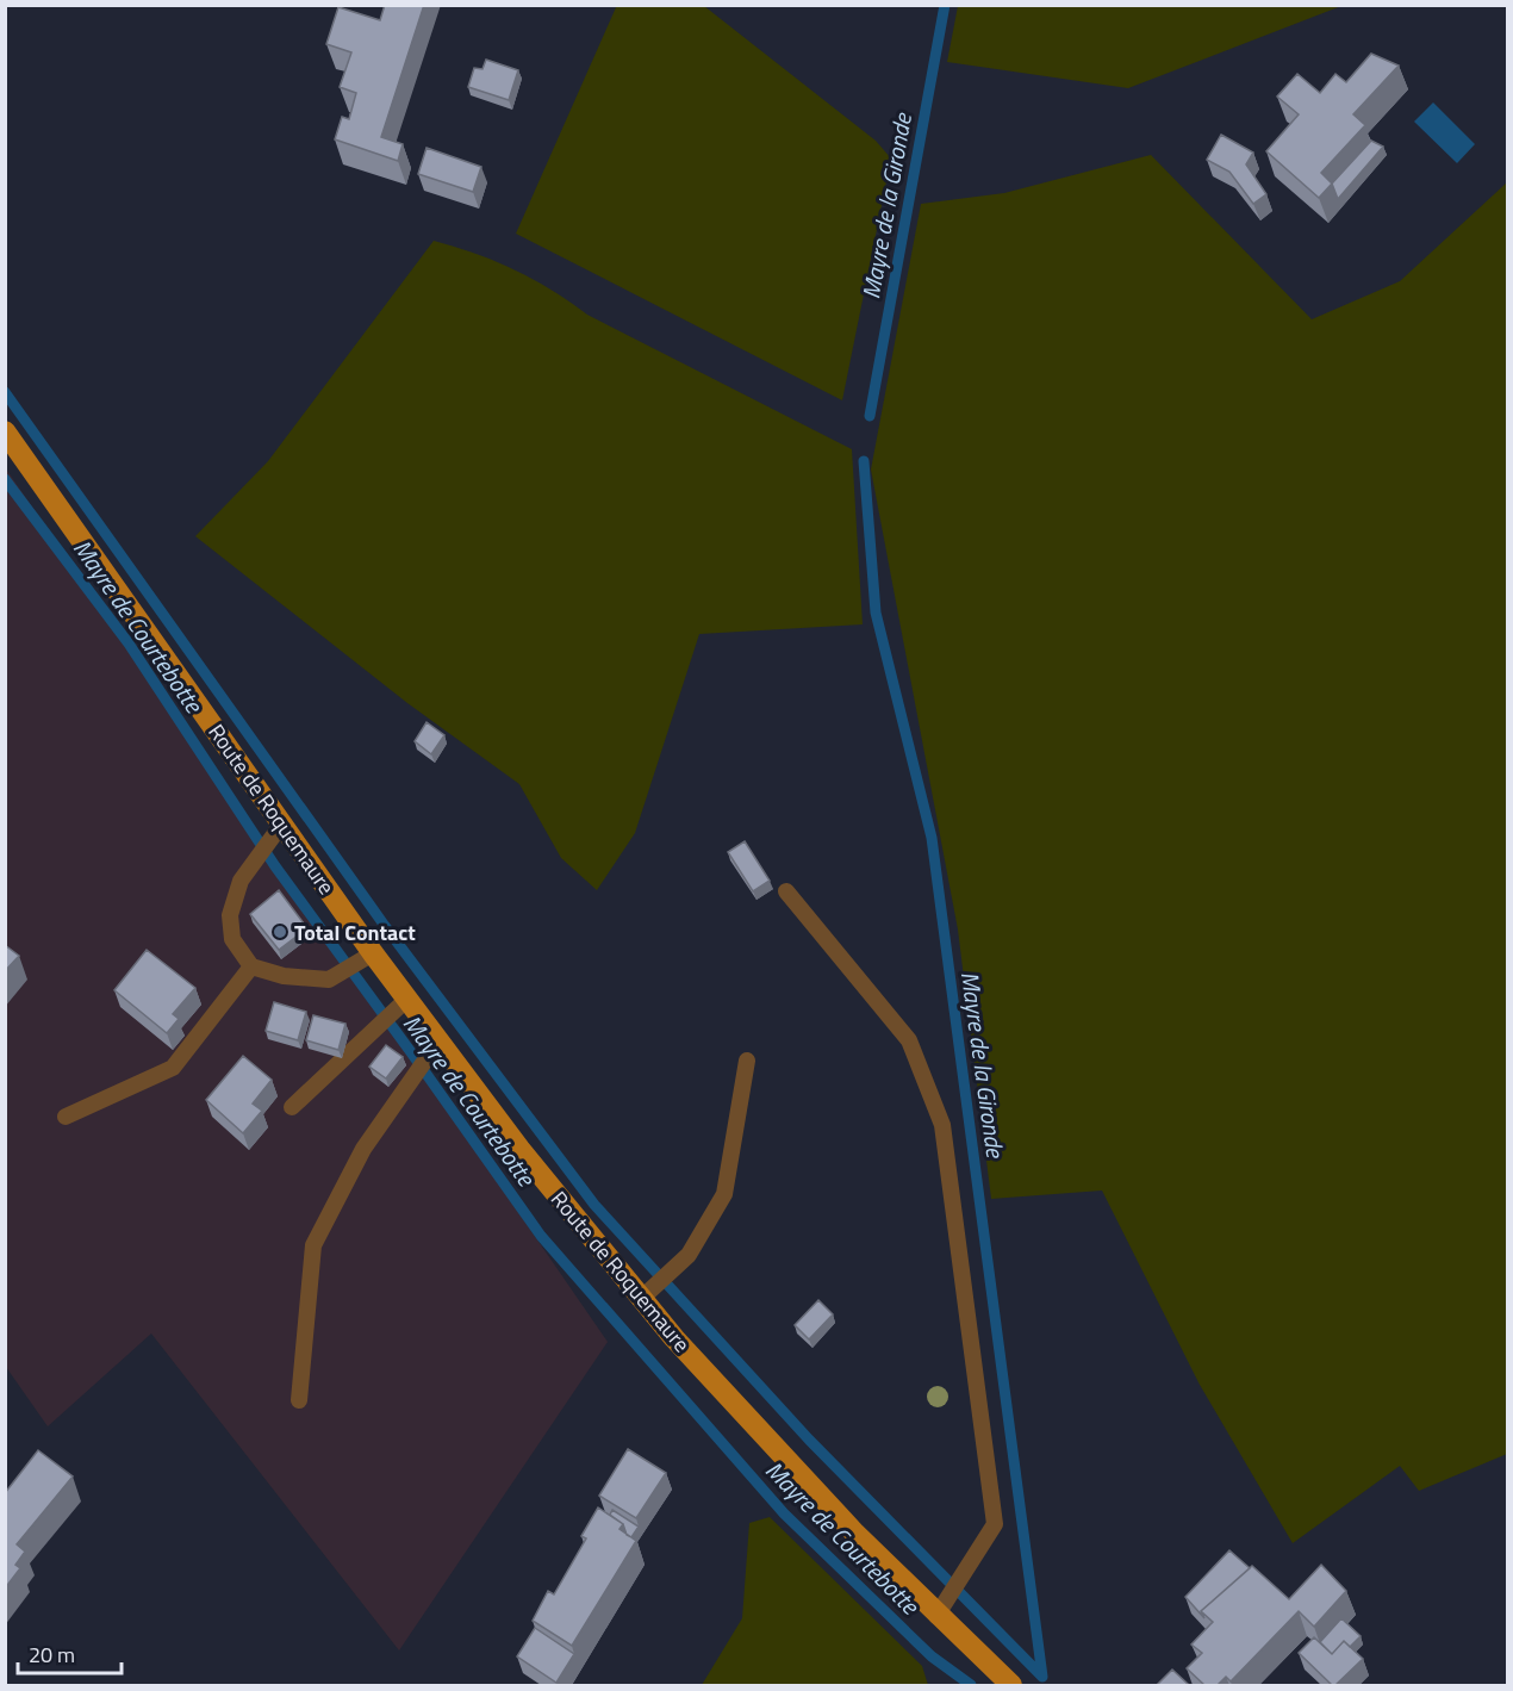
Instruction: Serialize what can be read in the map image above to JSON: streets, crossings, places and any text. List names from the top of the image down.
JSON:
{
  "streets": {
    "main road": ["Route de Roquemaure"]
  },
  "water": ["Mayre de la Gironde", "Mayre de Courtebotte"],
  "places": ["Total Contact"],
  "scale_bar": "20 m"
}
